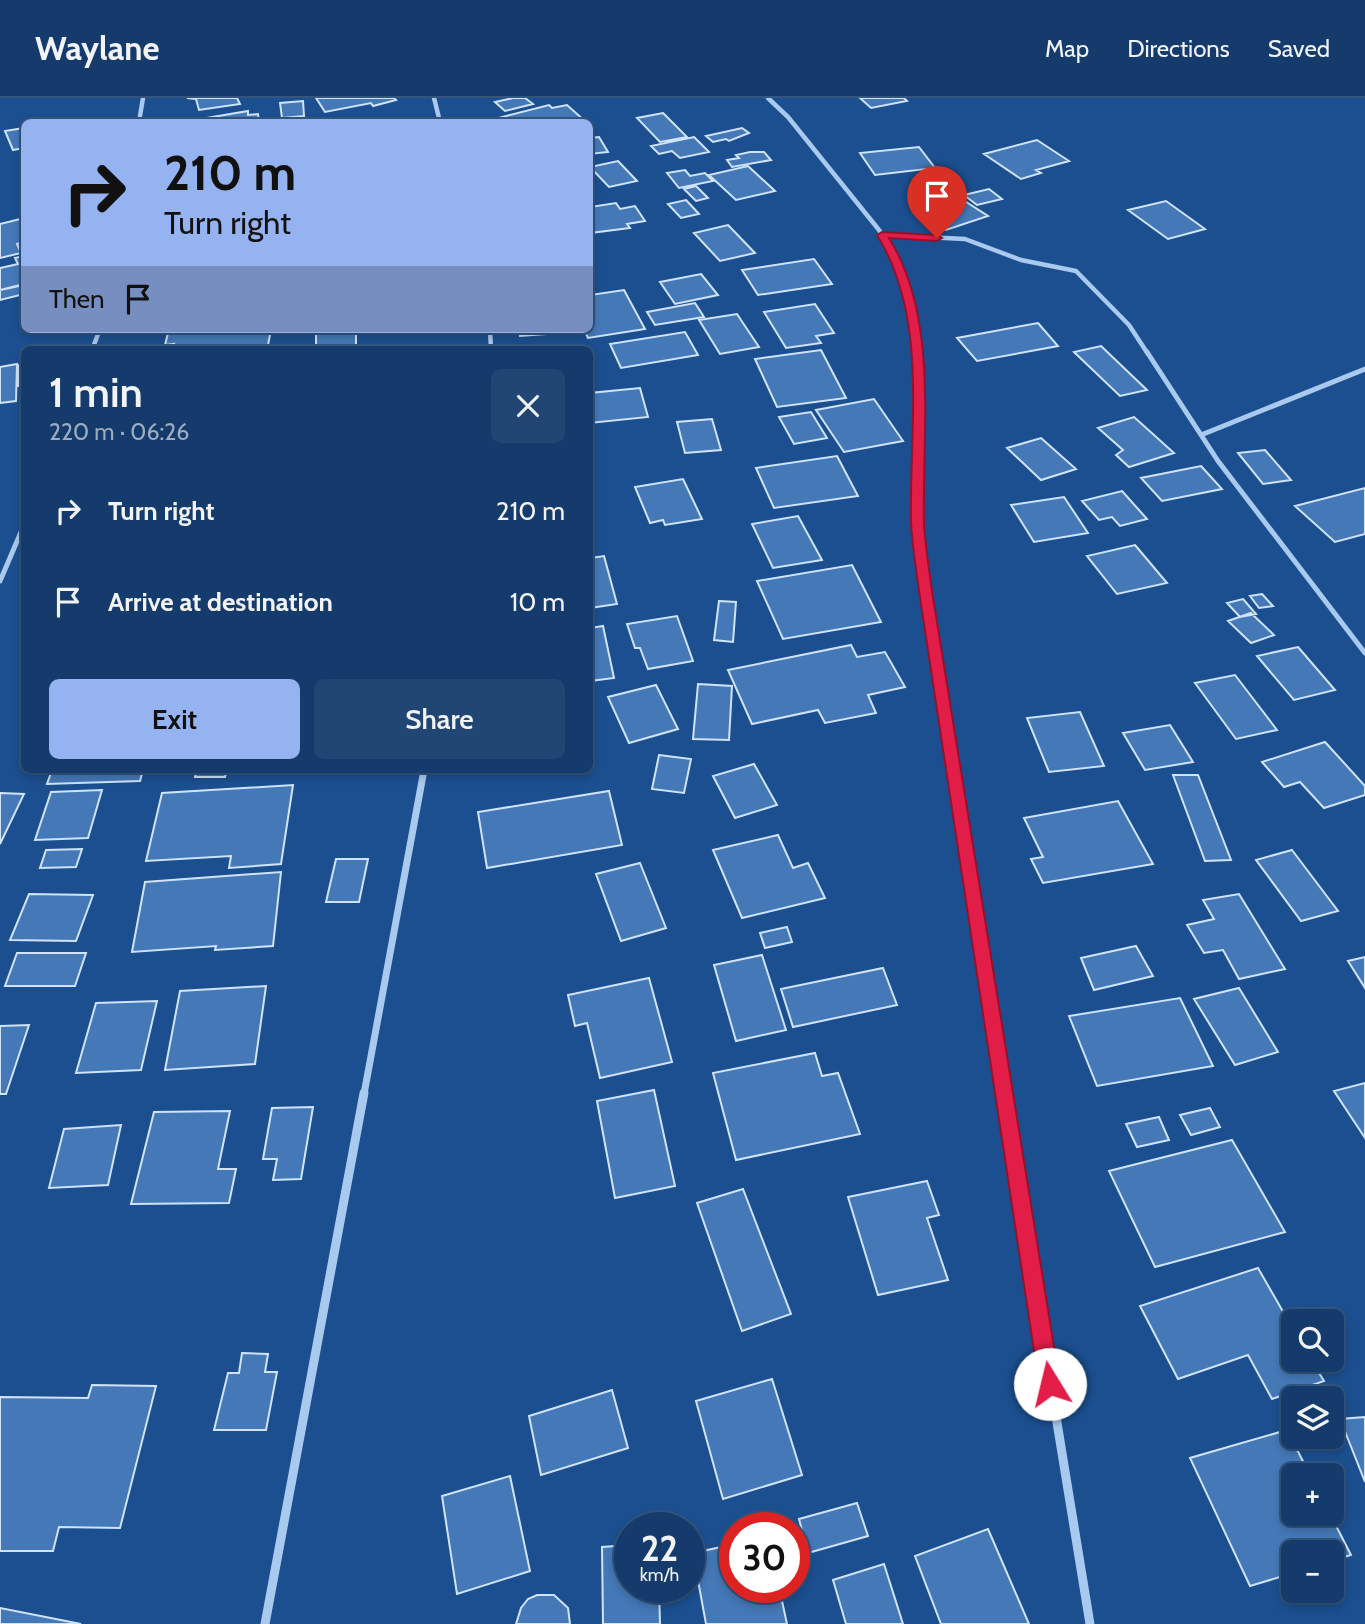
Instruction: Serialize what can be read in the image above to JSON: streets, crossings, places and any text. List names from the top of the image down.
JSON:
{
  "page": {
    "header": "Waylane",
    "nav": ["Map", "Directions", "Saved"],
    "turn": ["210 m", "Turn right"],
    "then": "Then",
    "heading": ["1 min", "220 m · 06:26"],
    "list": [
      {
        "name": "Turn right",
        "value": "210 m"
      },
      {
        "name": "Arrive at destination",
        "value": "10 m"
      }
    ],
    "buttons": ["Exit", "Share"],
    "map_buttons": ["+", "−"],
    "speed": "22 km/h",
    "limit": "30"
  }
}
